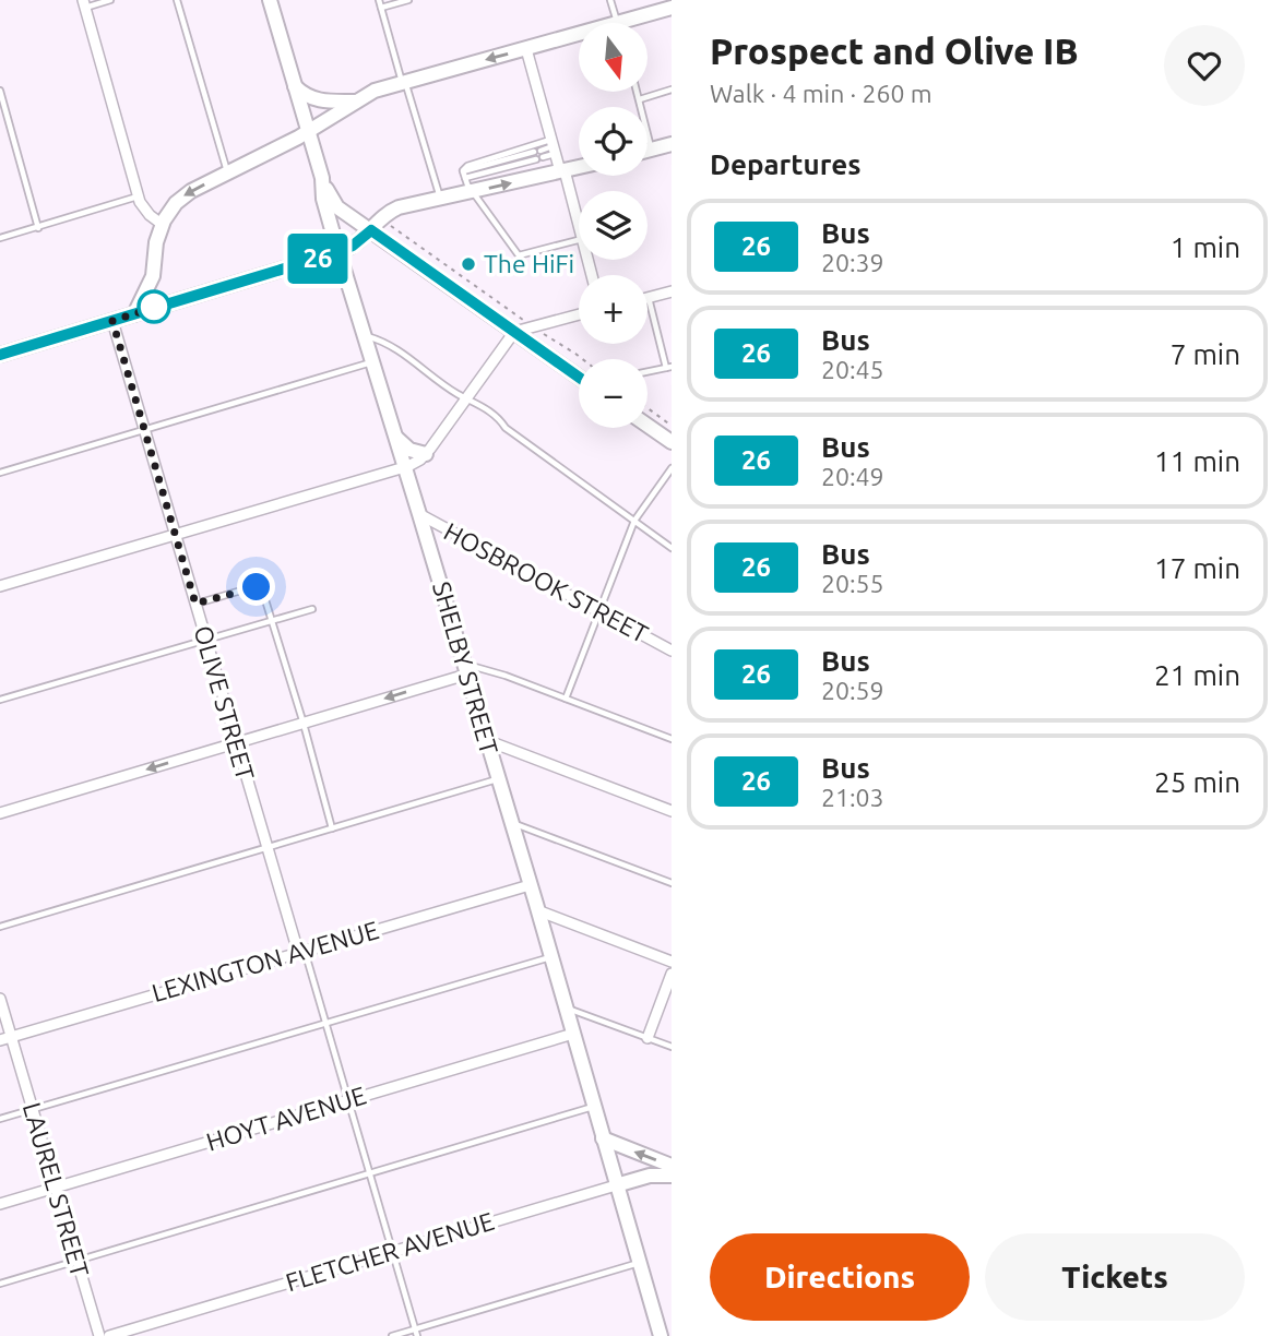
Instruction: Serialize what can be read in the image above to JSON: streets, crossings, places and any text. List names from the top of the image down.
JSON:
{
  "streets": {
    "main road": ["SHELBY STREET", "FLETCHER AVENUE"],
    "street": [
      "HOSBROOK STREET",
      "OLIVE STREET",
      "LEXINGTON AVENUE",
      "HOYT AVENUE",
      "LAUREL STREET"
    ]
  },
  "crossings": [
    ["HOSBROOK STREET", "SHELBY STREET"],
    ["SHELBY STREET", "LEXINGTON AVENUE"],
    ["SHELBY STREET", "HOYT AVENUE"],
    ["SHELBY STREET", "FLETCHER AVENUE"],
    ["OLIVE STREET", "LEXINGTON AVENUE"],
    ["LEXINGTON AVENUE", "LAUREL STREET"],
    ["HOYT AVENUE", "LAUREL STREET"]
  ],
  "places": ["The HiFi"],
  "lines": ["bus line 26"],
  "north": "bottom",
  "page": {
    "on_map": "26",
    "heading": [
      ["Prospect and Olive IB", "Walk · 4 min · 260 m"],
      "Departures"
    ],
    "map_buttons": ["+", "−"],
    "list": [
      {
        "mark": "26",
        "name": "Bus",
        "note": "20:39",
        "value": "1 min"
      },
      {
        "mark": "26",
        "name": "Bus",
        "note": "20:45",
        "value": "7 min"
      },
      {
        "mark": "26",
        "name": "Bus",
        "note": "20:49",
        "value": "11 min"
      },
      {
        "mark": "26",
        "name": "Bus",
        "note": "20:55",
        "value": "17 min"
      },
      {
        "mark": "26",
        "name": "Bus",
        "note": "20:59",
        "value": "21 min"
      },
      {
        "mark": "26",
        "name": "Bus",
        "note": "21:03",
        "value": "25 min"
      }
    ],
    "buttons": ["Directions", "Tickets"]
  }
}
